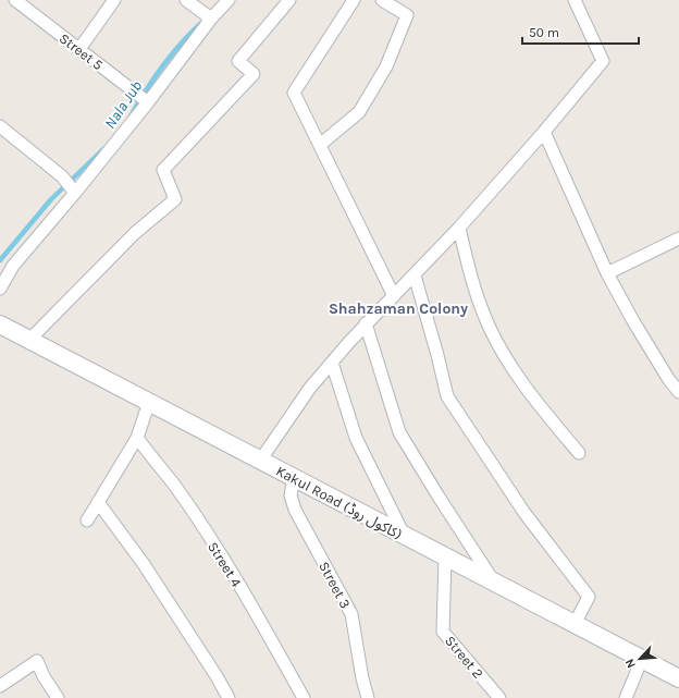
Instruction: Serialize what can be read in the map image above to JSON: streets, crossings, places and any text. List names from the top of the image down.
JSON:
{
  "streets": {
    "main road": ["Kakul Road (کاکول روڈ)"],
    "street": [
      "Street 5",
      "Street 4",
      "Street 3",
      "Street 2"
    ]
  },
  "crossings": [
    ["Kakul Road (کاکول روڈ)", "Street 3"],
    ["Kakul Road (کاکول روڈ)", "Street 2"]
  ],
  "districts": ["Shahzaman Colony"],
  "water": ["Nala Jub"],
  "scale_bar": "50 m",
  "north": "bottom left"
}
